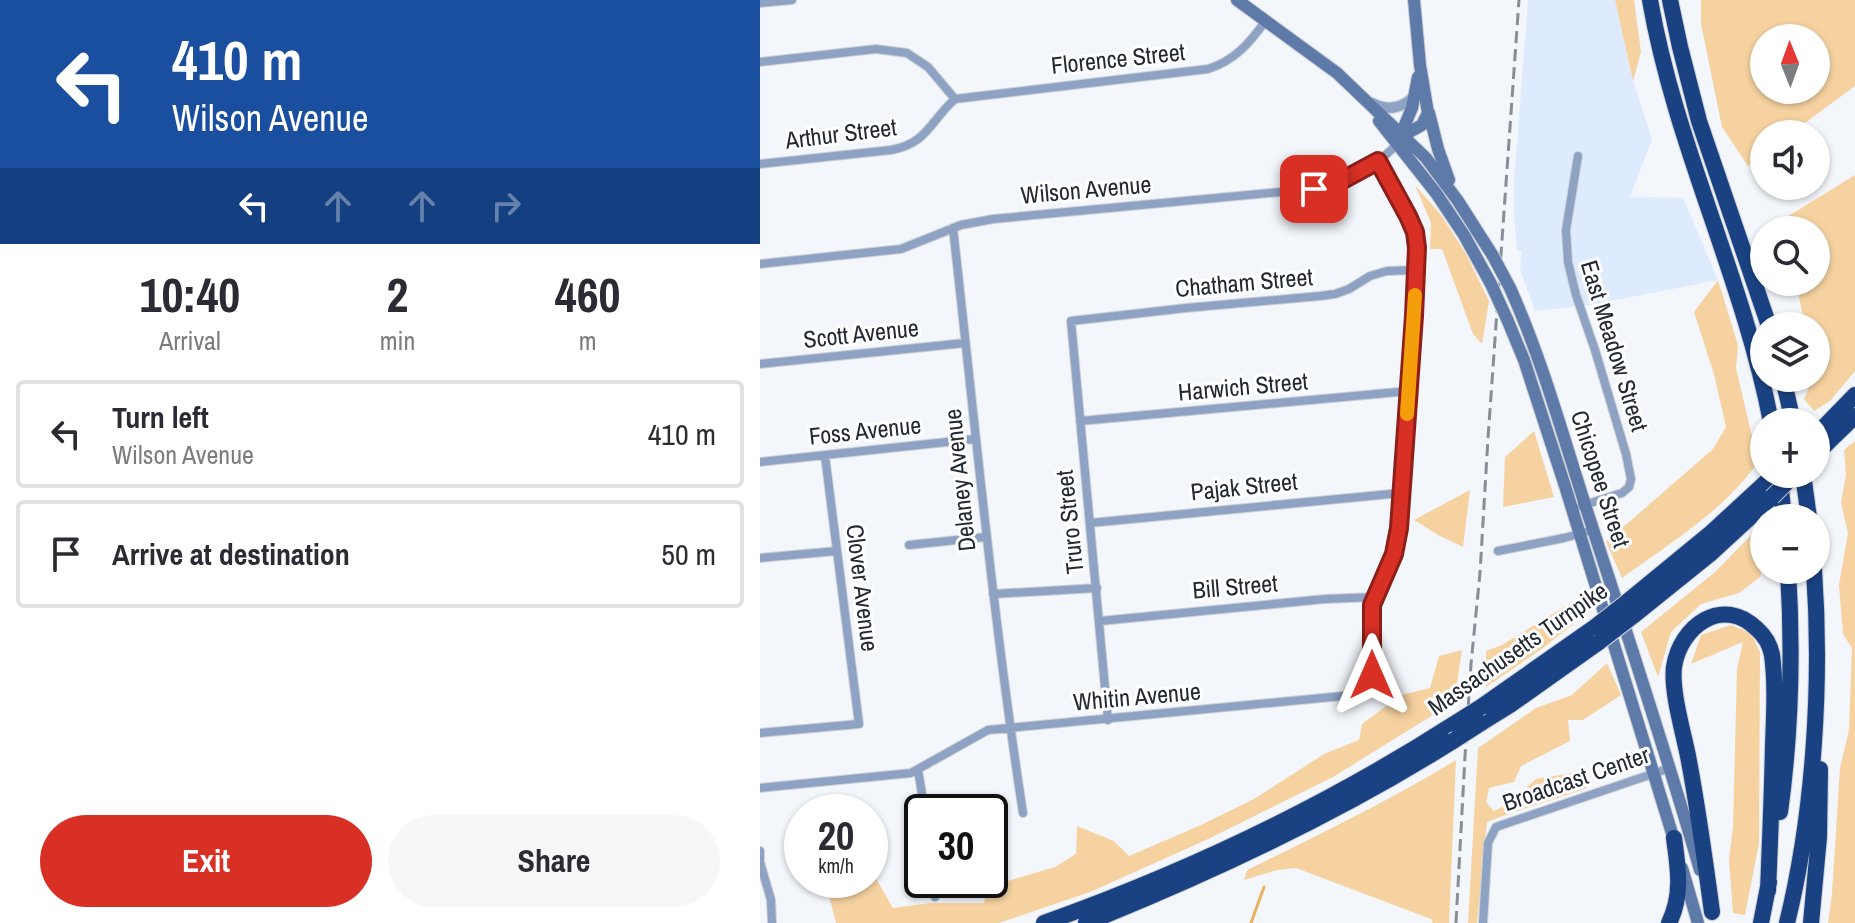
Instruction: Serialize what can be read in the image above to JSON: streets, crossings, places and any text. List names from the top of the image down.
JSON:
{
  "streets": {
    "highway": ["Massachusetts Turnpike"],
    "main road": ["Chicopee Street"],
    "street": [
      "Florence Street",
      "Arthur Street",
      "Wilson Avenue",
      "Chatham Street",
      "Scott Avenue",
      "East Meadow Street",
      "Harwich Street",
      "Foss Avenue",
      "Delaney Avenue",
      "Pajak Street",
      "Truro Street",
      "Bill Street",
      "Clover Avenue",
      "Whitin Avenue",
      "Broadcast Center"
    ]
  },
  "crossings": [
    ["Florence Street", "Arthur Street"],
    ["Florence Street", "Chicopee Street"],
    ["Wilson Avenue", "Chicopee Street"],
    ["Wilson Avenue", "Delaney Avenue"],
    ["Chatham Street", "Truro Street"],
    ["Scott Avenue", "Delaney Avenue"],
    ["East Meadow Street", "Chicopee Street"],
    ["Harwich Street", "Truro Street"],
    ["Foss Avenue", "Delaney Avenue"],
    ["Foss Avenue", "Clover Avenue"],
    ["Chicopee Street", "Broadcast Center"],
    ["Delaney Avenue", "Whitin Avenue"],
    ["Pajak Street", "Truro Street"],
    ["Truro Street", "Bill Street"],
    ["Truro Street", "Whitin Avenue"],
    ["Bill Street", "Whitin Avenue"]
  ],
  "north": "top",
  "page": {
    "turn": ["410 m", "Wilson Avenue"],
    "map_buttons": ["+", "−"],
    "eta": [
      "10:40",
      "Arrival",
      "2",
      "min",
      "460",
      "m"
    ],
    "list": [
      {
        "name": "Turn left",
        "note": "Wilson Avenue",
        "value": "410 m"
      },
      {
        "name": "Arrive at destination",
        "value": "50 m"
      }
    ],
    "speed": "20 km/h",
    "limit": "30",
    "buttons": ["Exit", "Share"]
  }
}
